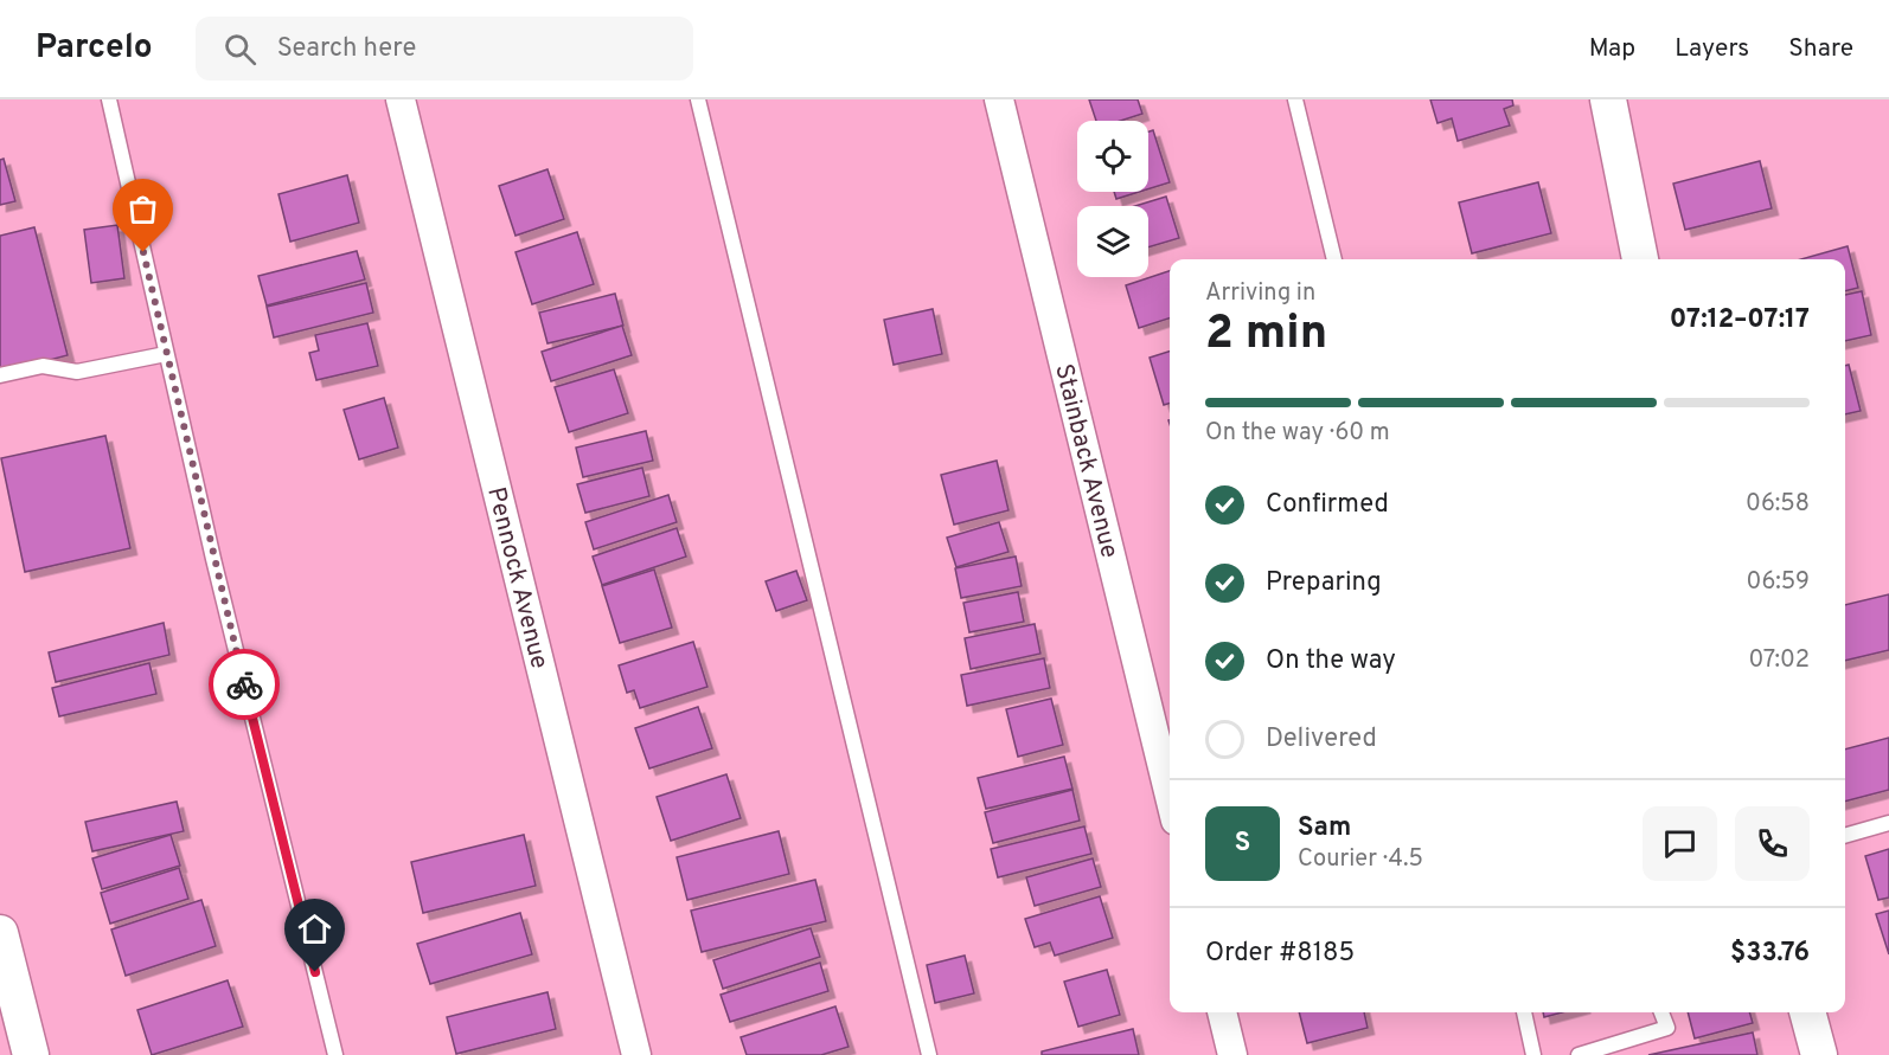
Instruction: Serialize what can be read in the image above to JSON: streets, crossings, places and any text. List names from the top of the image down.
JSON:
{
  "streets": {
    "street": ["Stainback Avenue", "Pennock Avenue"]
  },
  "page": {
    "header": "Parcelo",
    "search": "Search here",
    "nav": ["Map", "Layers", "Share"],
    "heading": ["2 min", "Arriving in", "07:12–07:17"],
    "panel": [
      "Sam",
      "Courier · 4.5",
      "Order #8185",
      "$33.76"
    ],
    "bar": "On the way · 60 m",
    "list": [
      ["Confirmed", "06:58"],
      ["Preparing", "06:59"],
      ["On the way", "07:02"],
      "Delivered"
    ],
    "round": "S"
  }
}
